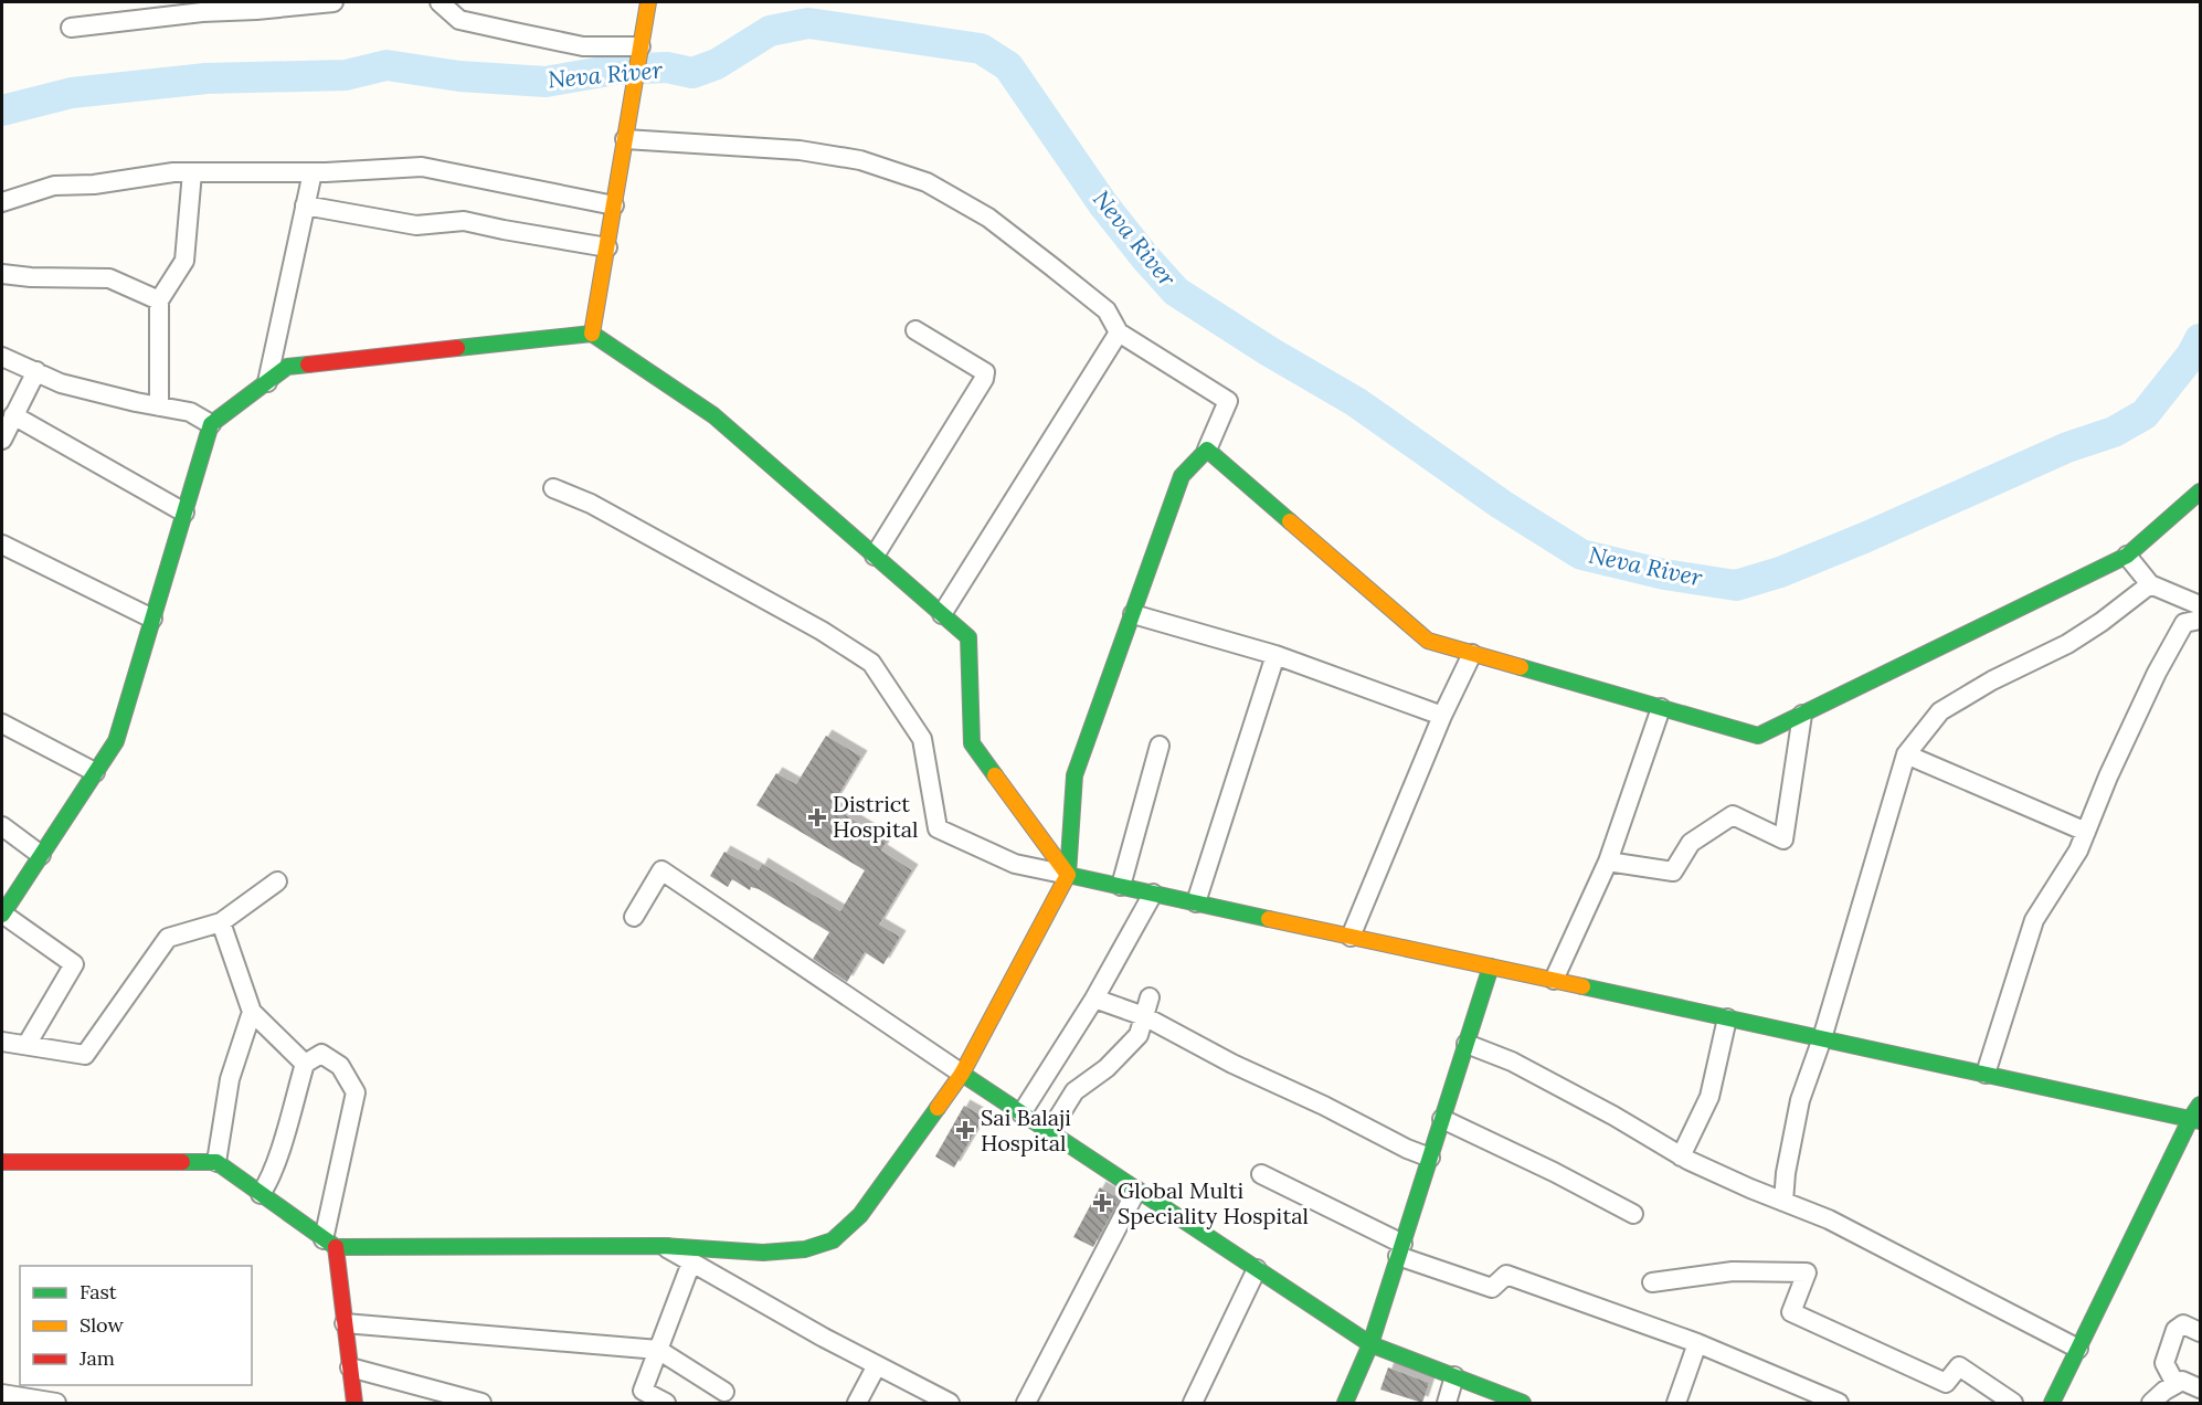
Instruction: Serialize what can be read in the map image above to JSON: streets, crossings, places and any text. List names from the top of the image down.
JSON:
{
  "water": ["Neva River"],
  "places": {
    "health": ["District Hospital", "Sai Balaji Hospital", "Global Multi Speciality Hospital"]
  },
  "legend": ["Fast", "Slow", "Jam"]
}
